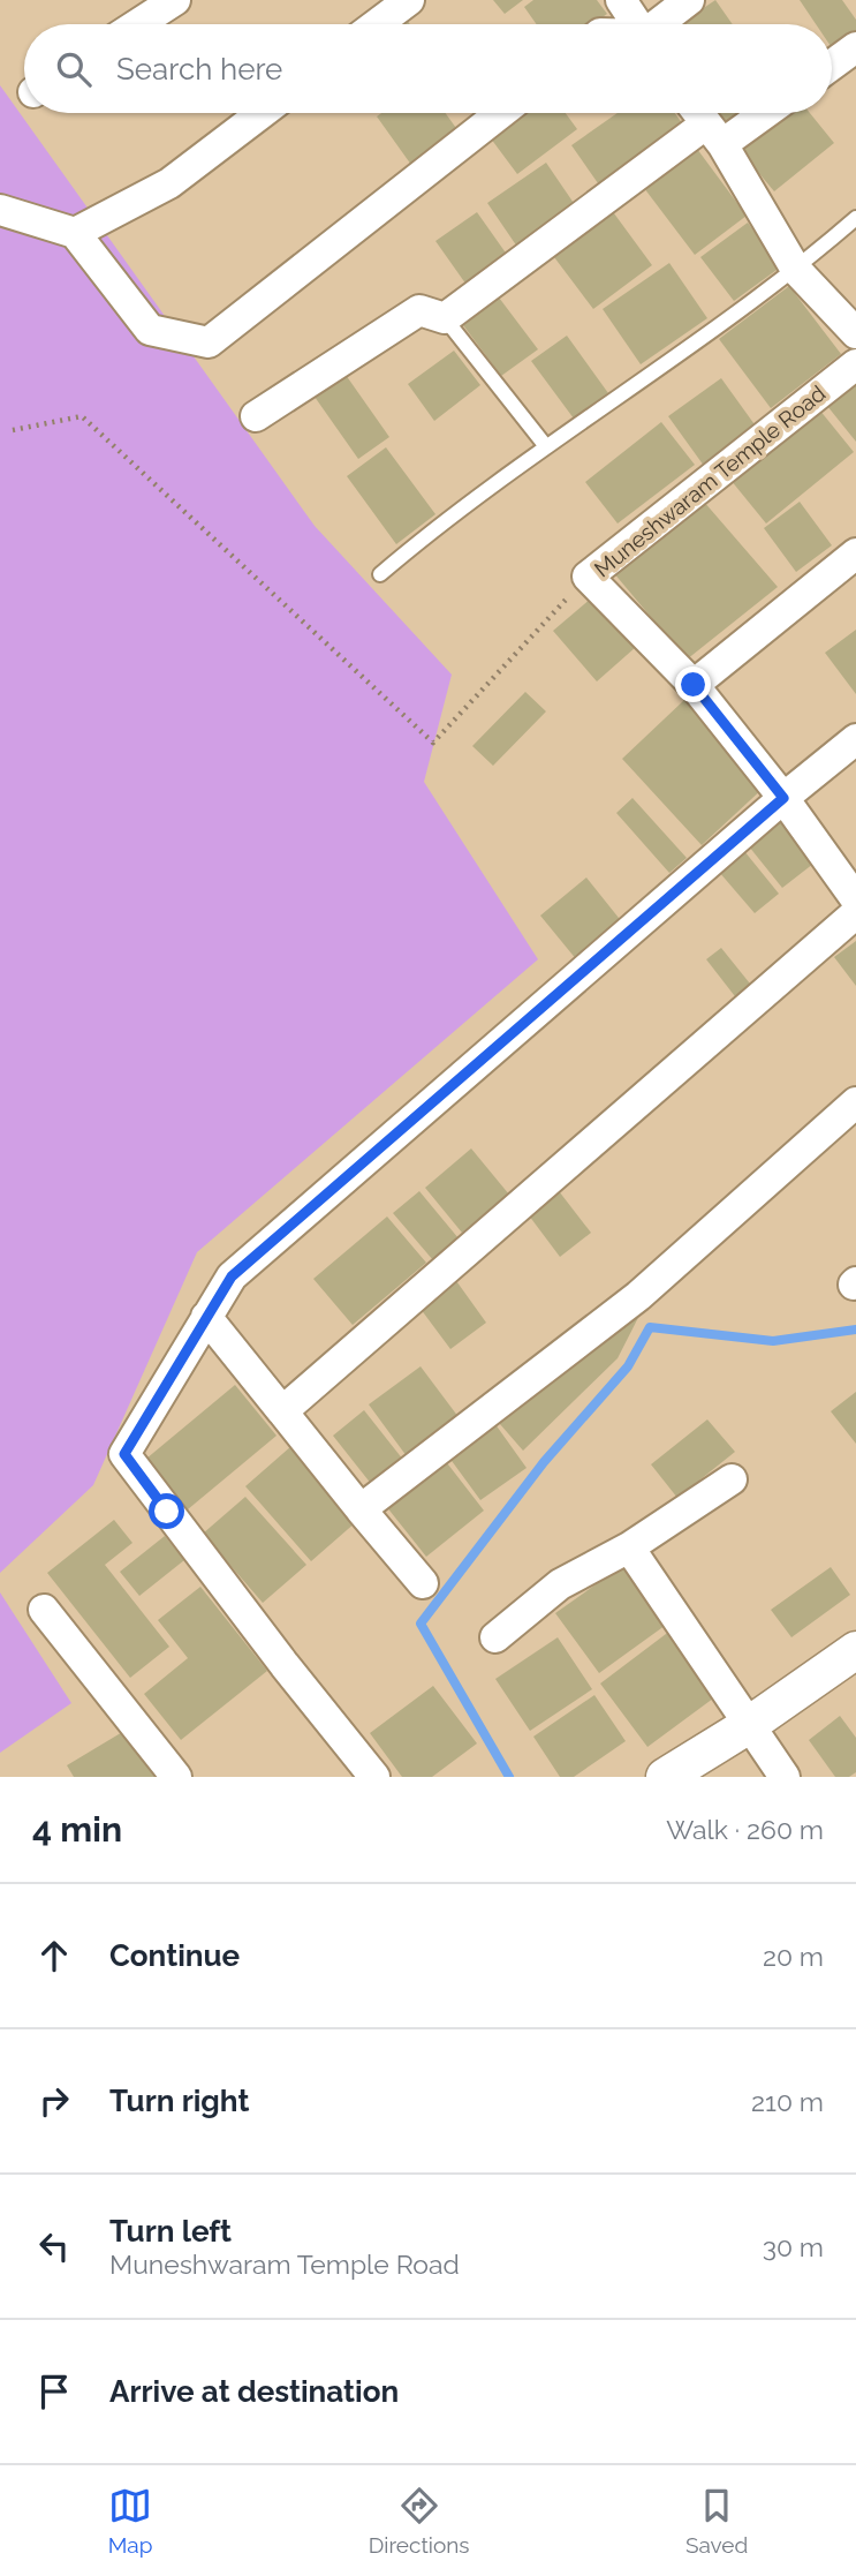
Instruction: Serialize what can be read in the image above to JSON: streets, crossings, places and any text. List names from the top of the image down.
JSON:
{
  "streets": {
    "street": ["Muneshwaram Temple Road"]
  },
  "page": {
    "search": "Search here",
    "heading": ["4 min", "Walk · 260 m"],
    "list": [
      ["Continue", "20 m"],
      ["Turn right", "210 m"],
      ["Turn left", "Muneshwaram Temple Road", "30 m"],
      "Arrive at destination"
    ],
    "nav": ["Map", "Directions", "Saved"]
  }
}
